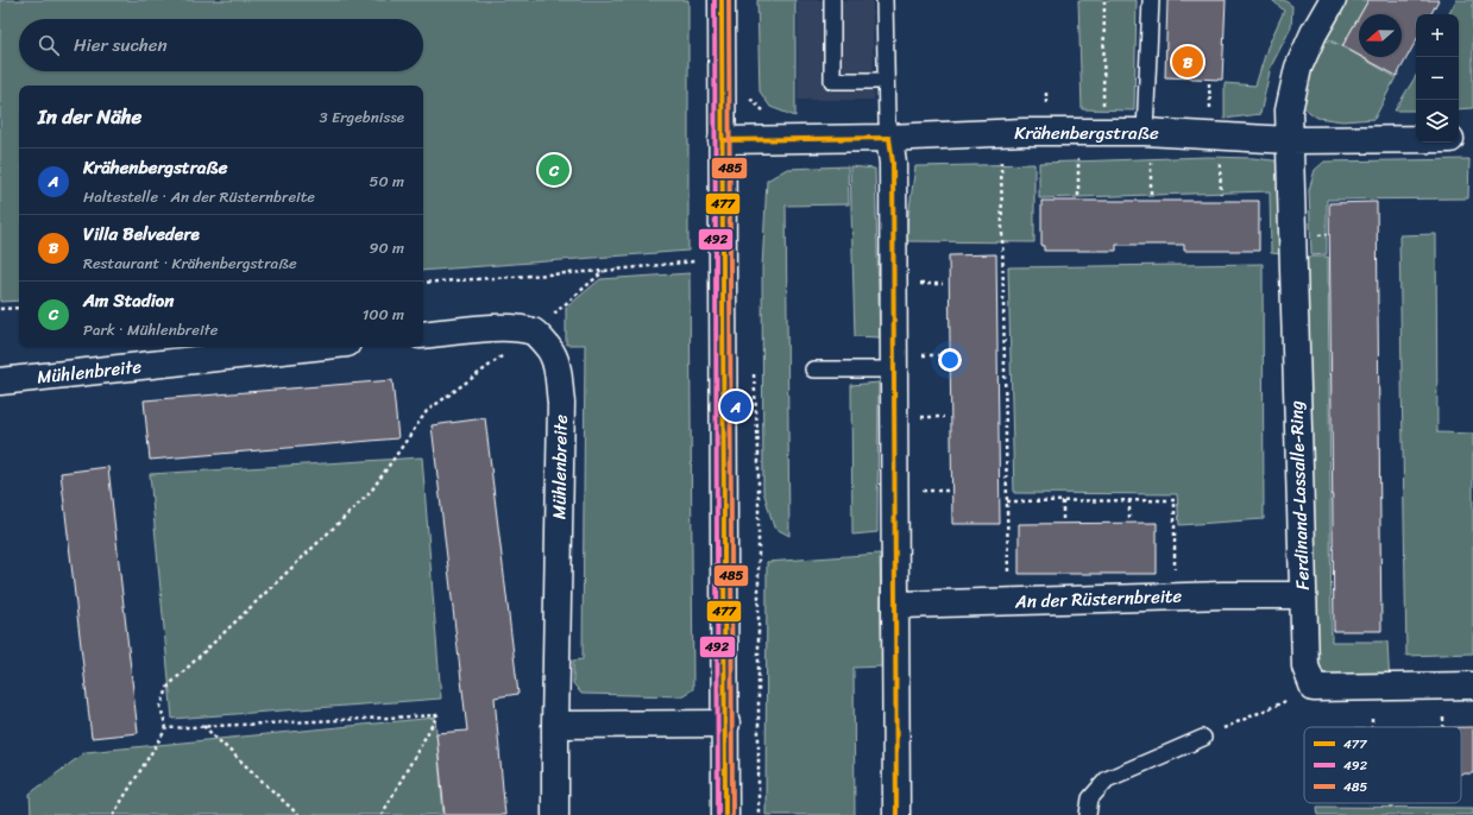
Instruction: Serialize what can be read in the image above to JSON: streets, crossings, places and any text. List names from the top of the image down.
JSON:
{
  "streets": {
    "street": [
      "Krähenbergstraße",
      "Mühlenbreite",
      "Ferdinand-Lassalle-Ring",
      "An der Rüsternbreite"
    ]
  },
  "crossings": [
    ["Krähenbergstraße", "Ferdinand-Lassalle-Ring"],
    ["Ferdinand-Lassalle-Ring", "An der Rüsternbreite"]
  ],
  "lines": ["transit line 477", "transit line 492", "transit line 485"],
  "legend": ["477", "492", "485"],
  "north": "left",
  "page": {
    "map_buttons": ["+", "−"],
    "search": "Hier suchen",
    "pins": ["B", "C", "A"],
    "heading": ["In der Nähe", "3 Ergebnisse"],
    "list": [
      {
        "mark": "A",
        "name": "Krähenbergstraße",
        "note": "Haltestelle · An der Rüsternbreite",
        "value": "50 m"
      },
      {
        "mark": "B",
        "name": "Villa Belvedere",
        "note": "Restaurant · Krähenbergstraße",
        "value": "90 m"
      },
      {
        "mark": "C",
        "name": "Am Stadion",
        "note": "Park · Mühlenbreite",
        "value": "100 m"
      }
    ]
  }
}
